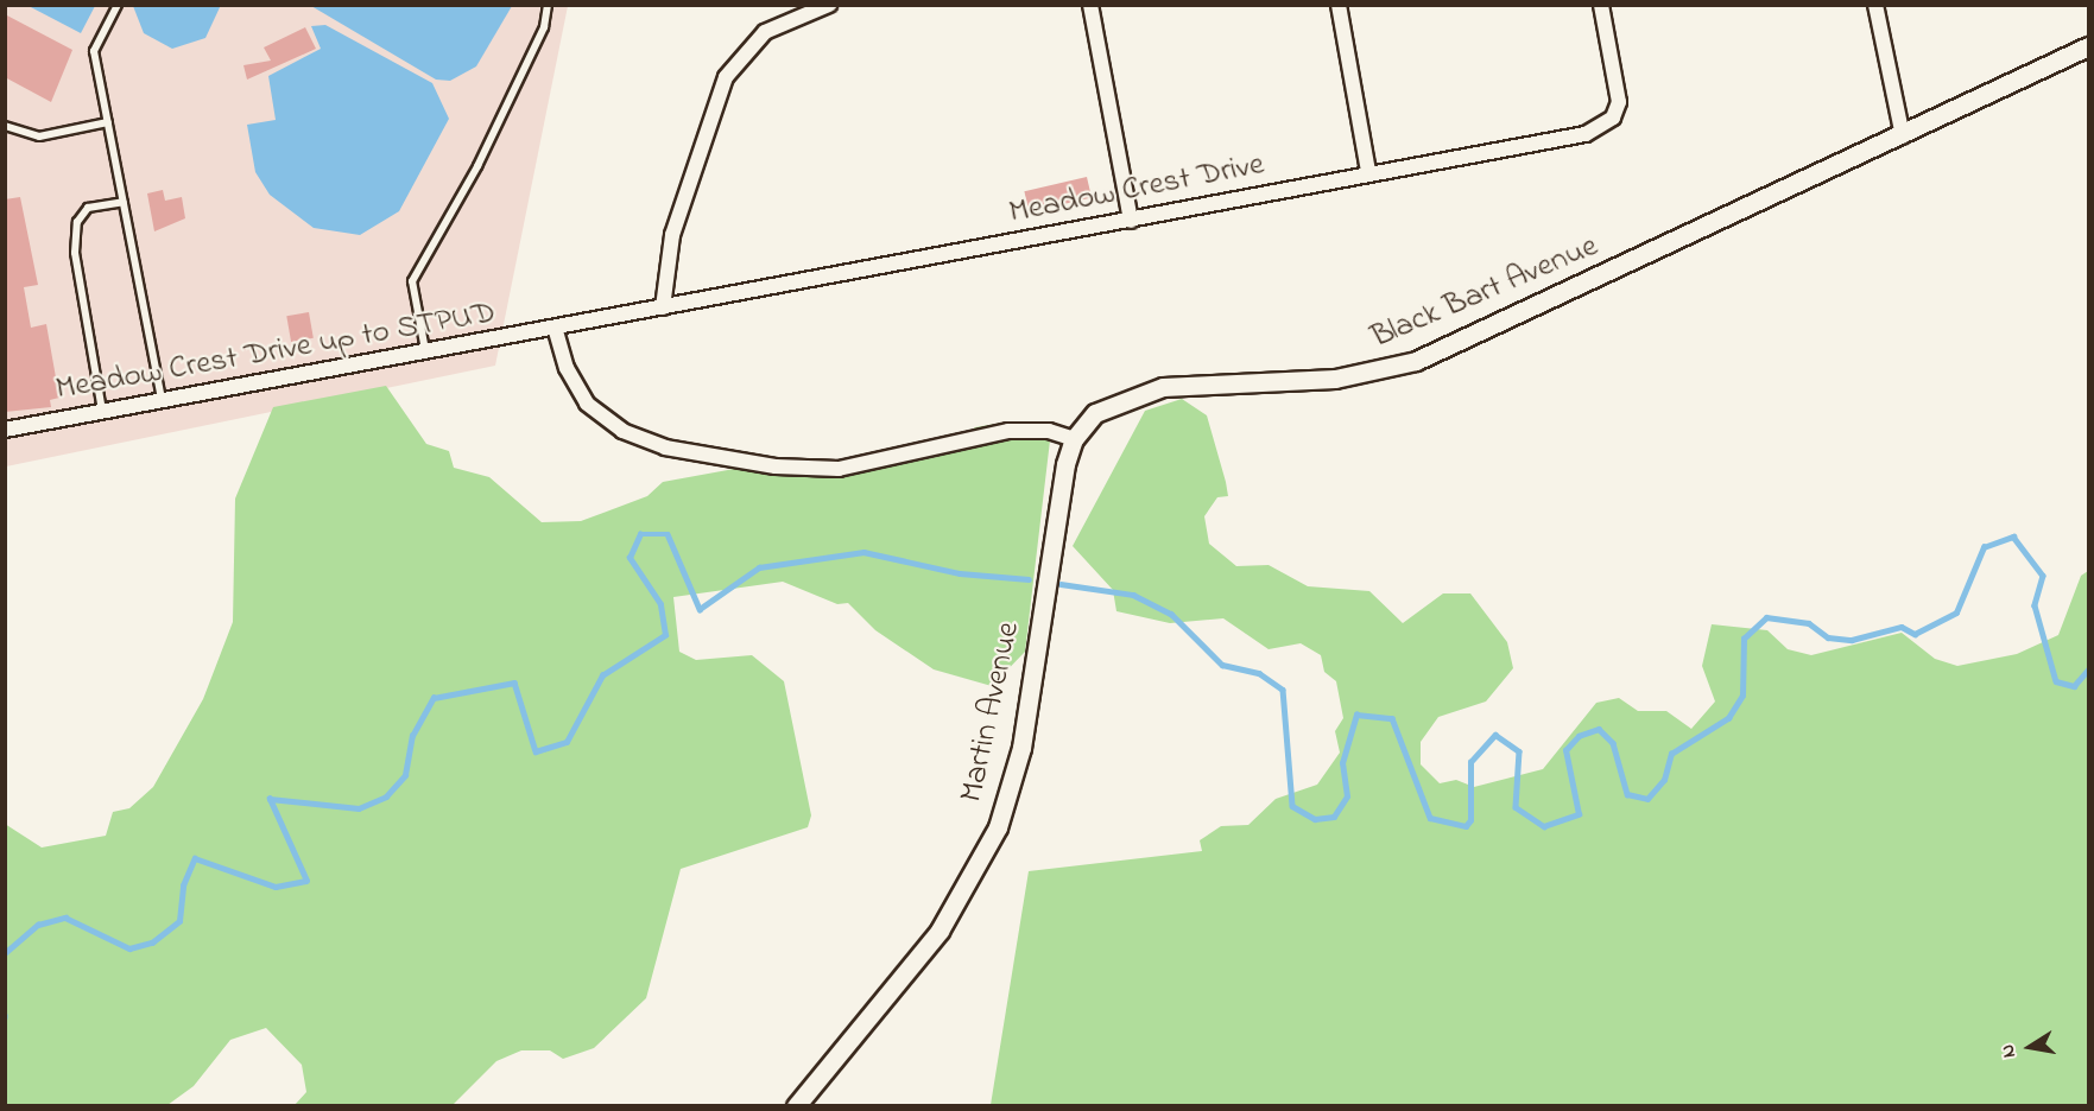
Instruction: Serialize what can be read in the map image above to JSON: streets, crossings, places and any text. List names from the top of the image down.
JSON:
{
  "streets": {
    "street": [
      "Meadow Crest Drive",
      "Black Bart Avenue",
      "Meadow Crest Drive up to STPUD",
      "Martin Avenue"
    ]
  },
  "crossings": [
    ["Meadow Crest Drive", "Meadow Crest Drive up to STPUD"],
    ["Black Bart Avenue", "Martin Avenue"]
  ],
  "north": "left"
}
